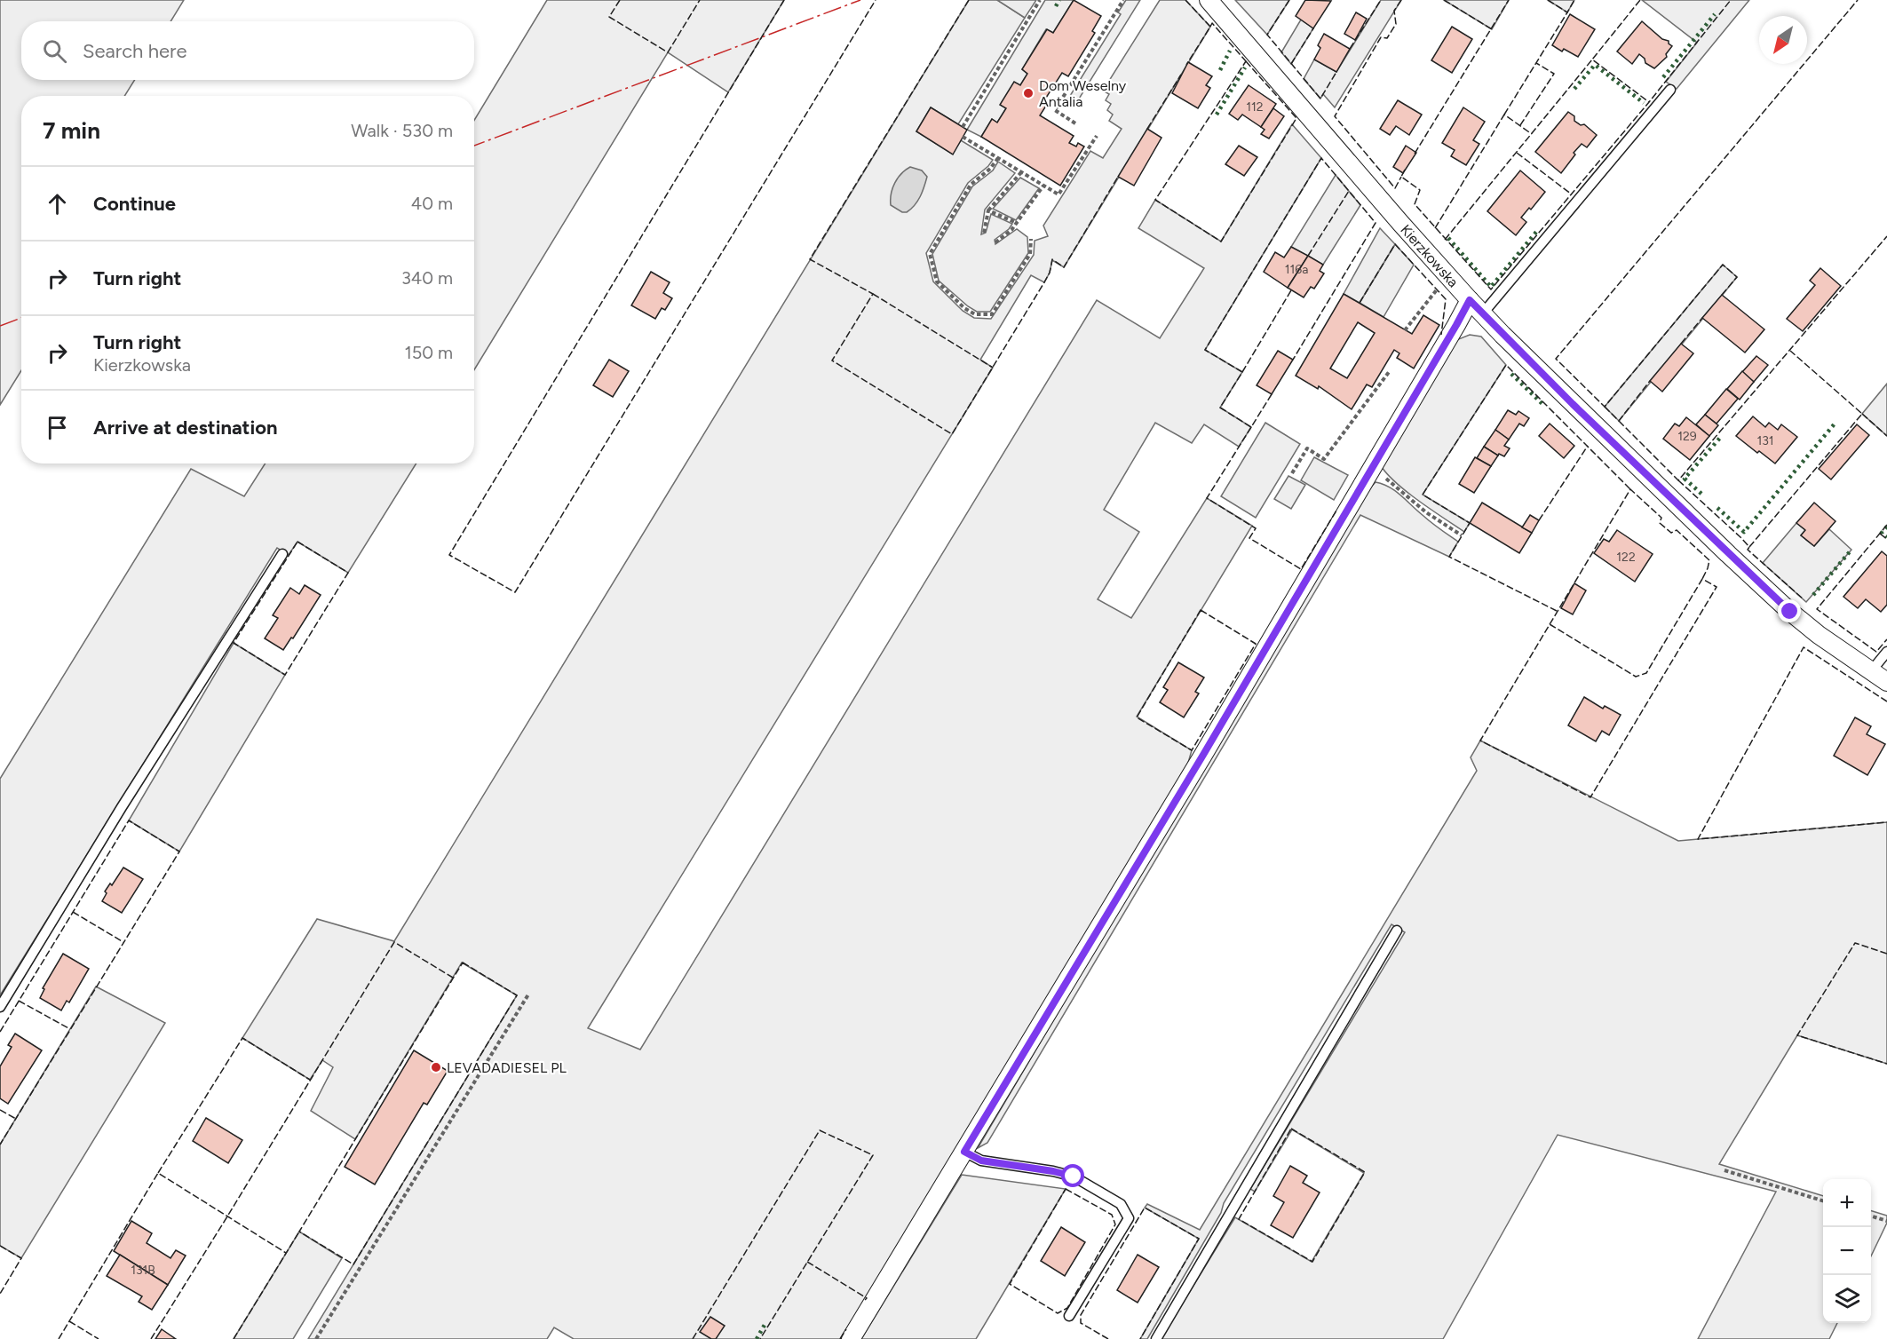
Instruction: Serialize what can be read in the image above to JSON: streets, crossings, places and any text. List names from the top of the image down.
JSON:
{
  "streets": {
    "street": ["Kierzkowska"]
  },
  "places": ["Dom Weselny Antalia", "LEVADADIESEL PL"],
  "house_numbers": [
    "112",
    "116a",
    "129",
    "131",
    "122",
    "131B"
  ],
  "north": "bottom left",
  "page": {
    "search": "Search here",
    "heading": ["7 min", "Walk · 530 m"],
    "list": [
      ["Continue", "40 m"],
      ["Turn right", "340 m"],
      ["Turn right", "Kierzkowska", "150 m"],
      "Arrive at destination"
    ],
    "map_buttons": ["+", "−"]
  }
}
